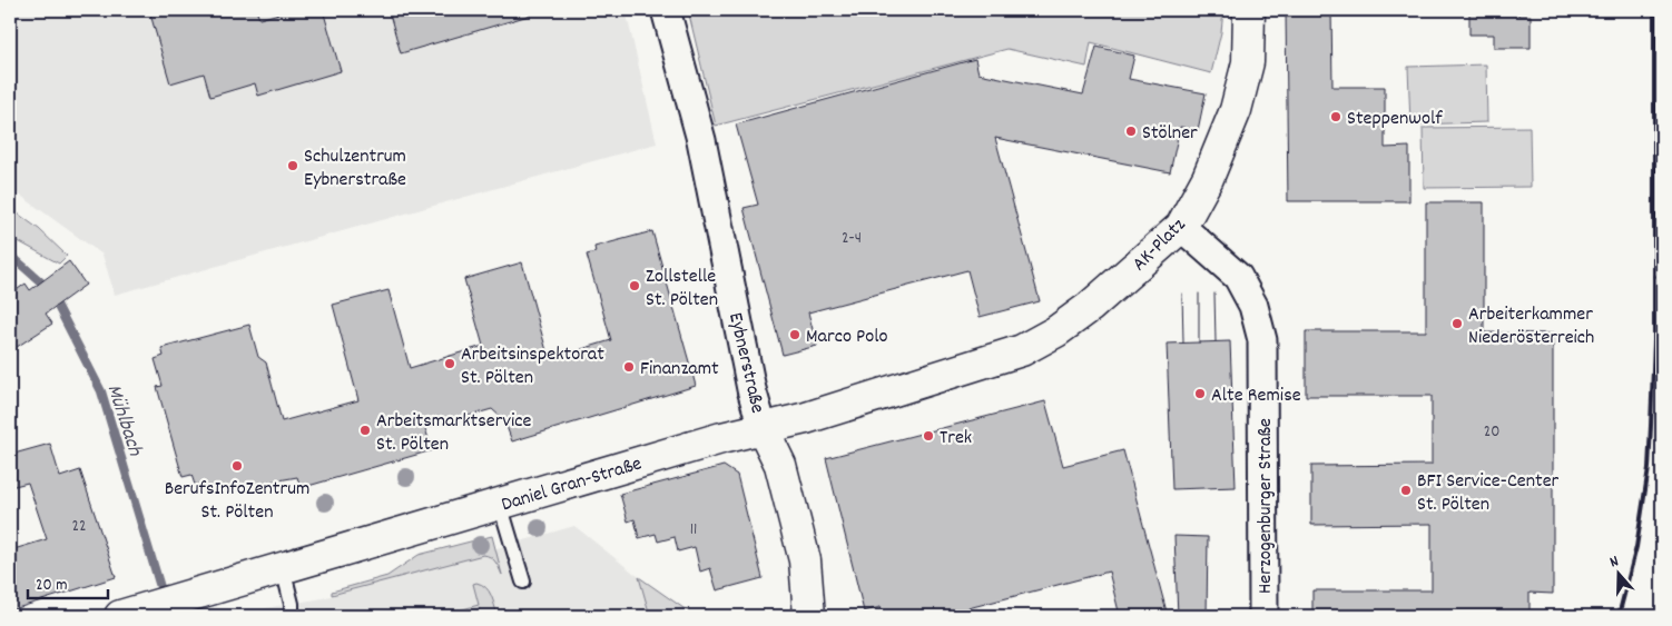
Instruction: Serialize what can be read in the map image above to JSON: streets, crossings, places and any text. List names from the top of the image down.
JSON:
{
  "streets": {
    "street": [
      "AK-Platz",
      "Eybnerstraße",
      "Daniel Gran-Straße",
      "Herzogenburger Straße"
    ]
  },
  "crossings": [
    ["AK-Platz", "Daniel Gran-Straße"],
    ["AK-Platz", "Herzogenburger Straße"],
    ["Eybnerstraße", "Daniel Gran-Straße"]
  ],
  "water": ["Mühlbach"],
  "places": [
    "Steppenwolf",
    "Stölner",
    "Schulzentrum Eybnerstraße",
    "Zollstelle St. Pölten",
    "Arbeiterkammer Niederösterreich",
    "Marco Polo",
    "Arbeitsinspektorat St. Pölten",
    "Finanzamt",
    "Alte Remise",
    "Arbeitsmarktservice St. Pölten",
    "Trek",
    "BerufsInfoZentrum St. Pölten",
    "BFI Service-Center St. Pölten"
  ],
  "house_numbers": [
    "2-4",
    "20",
    "22",
    "11"
  ],
  "scale_bar": "20 m",
  "north": "top"
}
